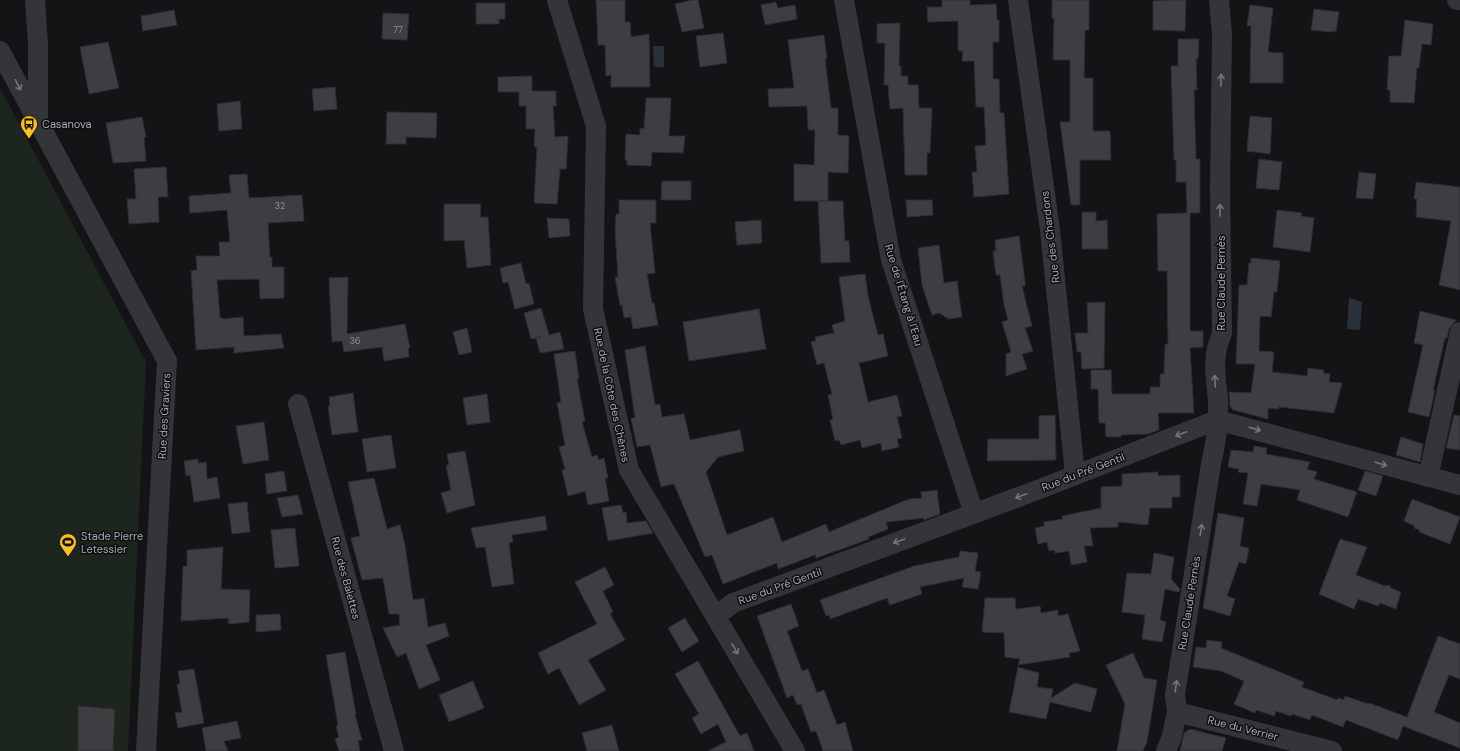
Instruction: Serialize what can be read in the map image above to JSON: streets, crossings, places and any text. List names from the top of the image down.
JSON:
{
  "streets": {
    "street": [
      "Rue des Chardons",
      "Rue Claude Pernès",
      "Rue de l'Étang à l'Eau",
      "Rue de la Côte des Chênes",
      "Rue des Graviers",
      "Rue du Pré Gentil",
      "Rue des Balettes",
      "Rue du Verrier"
    ]
  },
  "crossings": [
    ["Rue des Chardons", "Rue du Pré Gentil"],
    ["Rue Claude Pernès", "Rue du Pré Gentil"],
    ["Rue Claude Pernès", "Rue du Verrier"],
    ["Rue de l'Étang à l'Eau", "Rue du Pré Gentil"],
    ["Rue de la Côte des Chênes", "Rue du Pré Gentil"]
  ],
  "one_way": ["Rue Claude Pernès", "Rue du Pré Gentil"],
  "places": {
    "bus stop": ["Casanova"],
    "sports": ["Stade Pierre Letessier"]
  },
  "house_numbers": ["77", "32", "36"]
}
